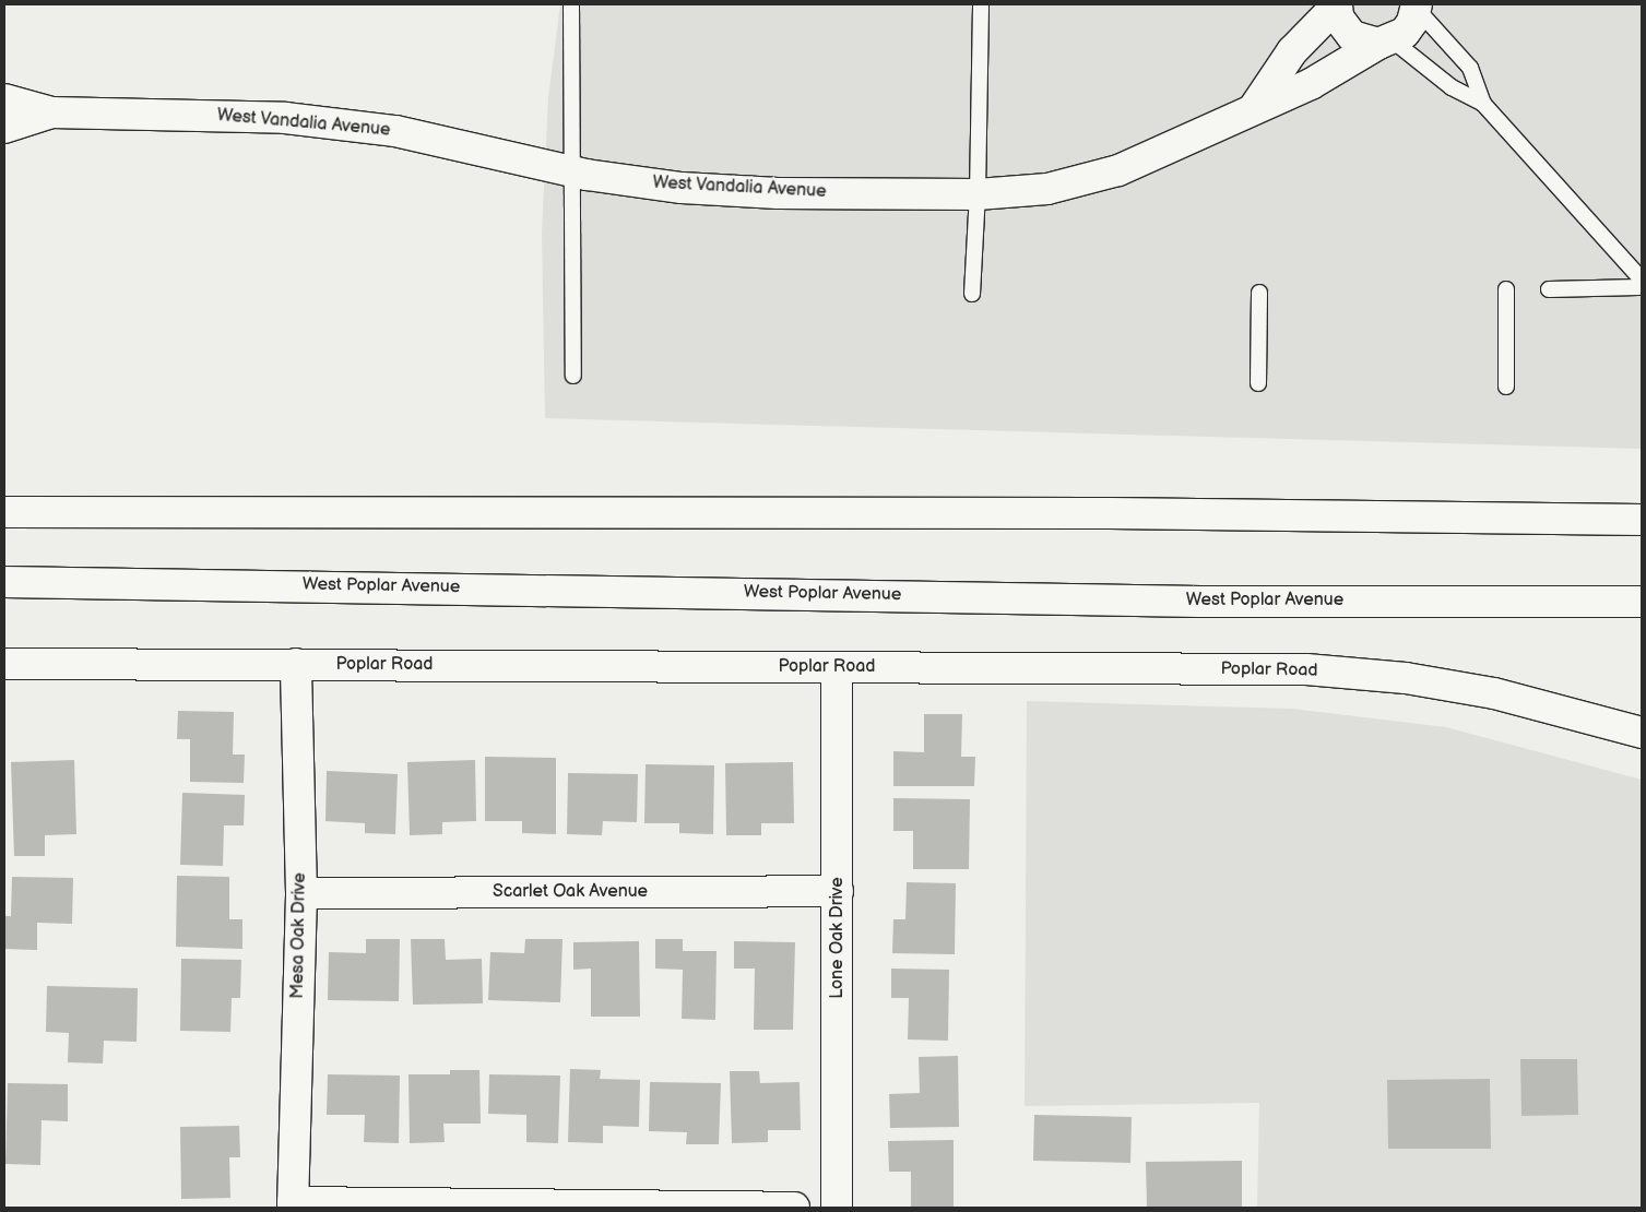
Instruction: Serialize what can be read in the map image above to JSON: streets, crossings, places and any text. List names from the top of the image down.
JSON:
{
  "streets": {
    "street": [
      "West Vandalia Avenue",
      "West Poplar Avenue",
      "Poplar Road",
      "Scarlet Oak Avenue",
      "Mesa Oak Drive",
      "Lone Oak Drive"
    ]
  },
  "crossings": [
    ["Poplar Road", "Mesa Oak Drive"],
    ["Poplar Road", "Lone Oak Drive"],
    ["Scarlet Oak Avenue", "Mesa Oak Drive"],
    ["Scarlet Oak Avenue", "Lone Oak Drive"]
  ]
}
